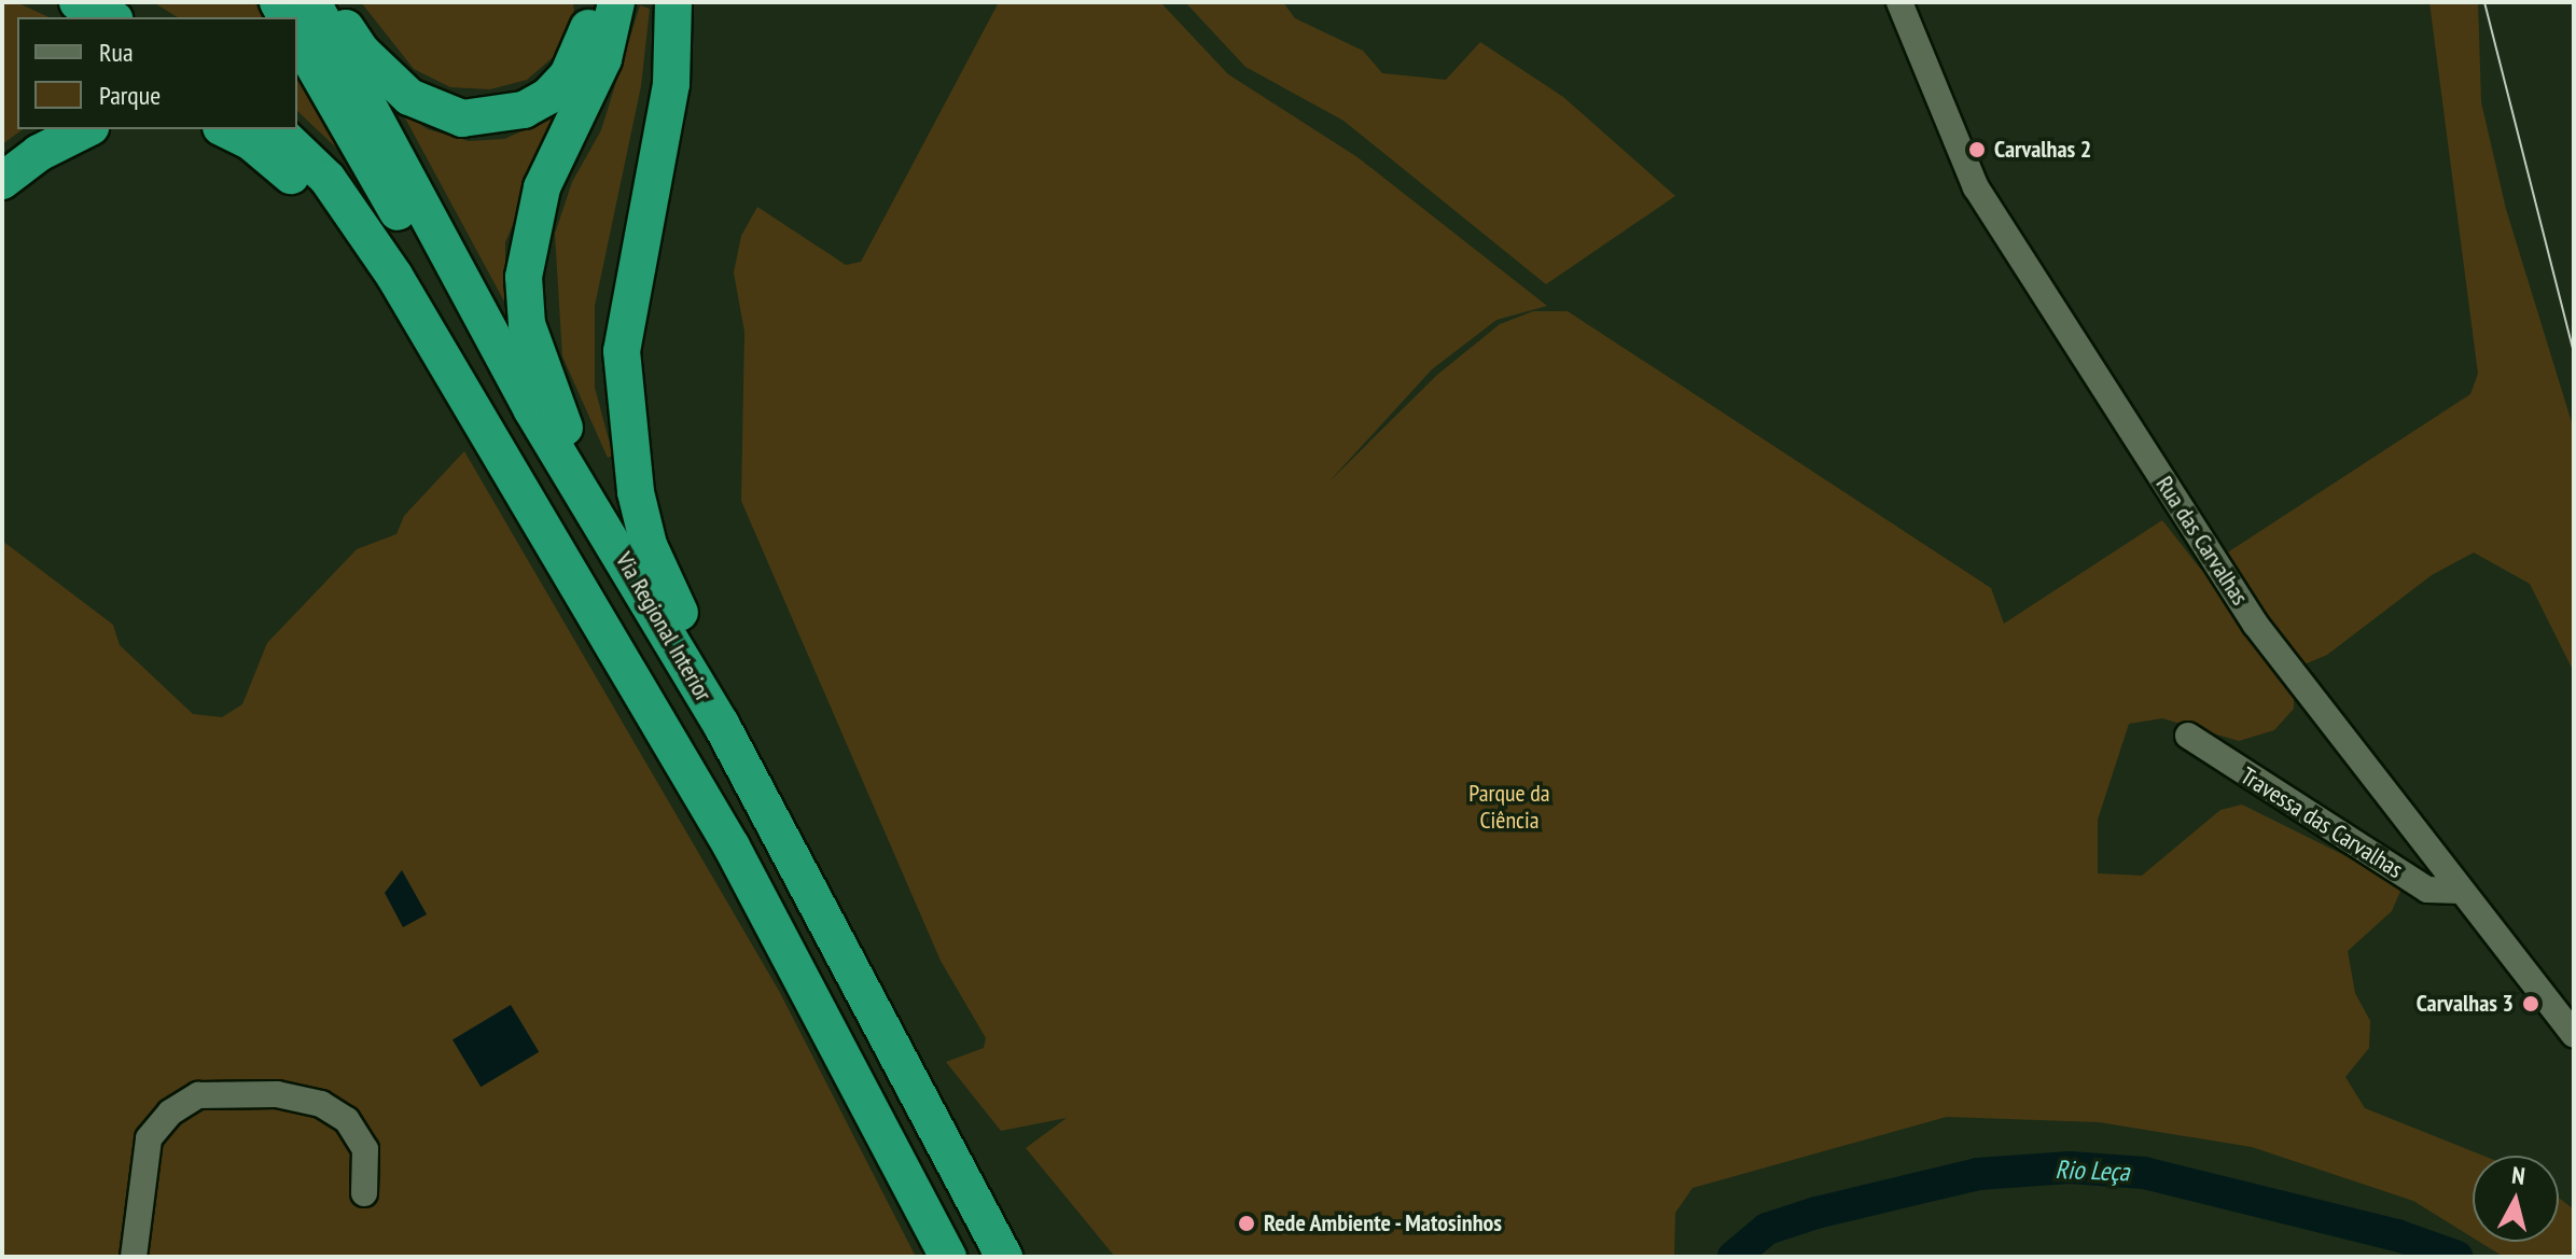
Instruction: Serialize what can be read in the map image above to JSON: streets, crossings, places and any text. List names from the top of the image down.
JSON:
{
  "streets": {
    "highway": ["Via Regional Interior"],
    "street": ["Rua das Carvalhas", "Travessa das Carvalhas"]
  },
  "crossings": [
    ["Rua das Carvalhas", "Travessa das Carvalhas"]
  ],
  "water": ["Rio Leça"],
  "parks": ["Parque da Ciência"],
  "places": ["Carvalhas 2", "Carvalhas 3", "Rede Ambiente - Matosinhos"],
  "legend": ["Rua", "Parque"],
  "north": "top"
}
